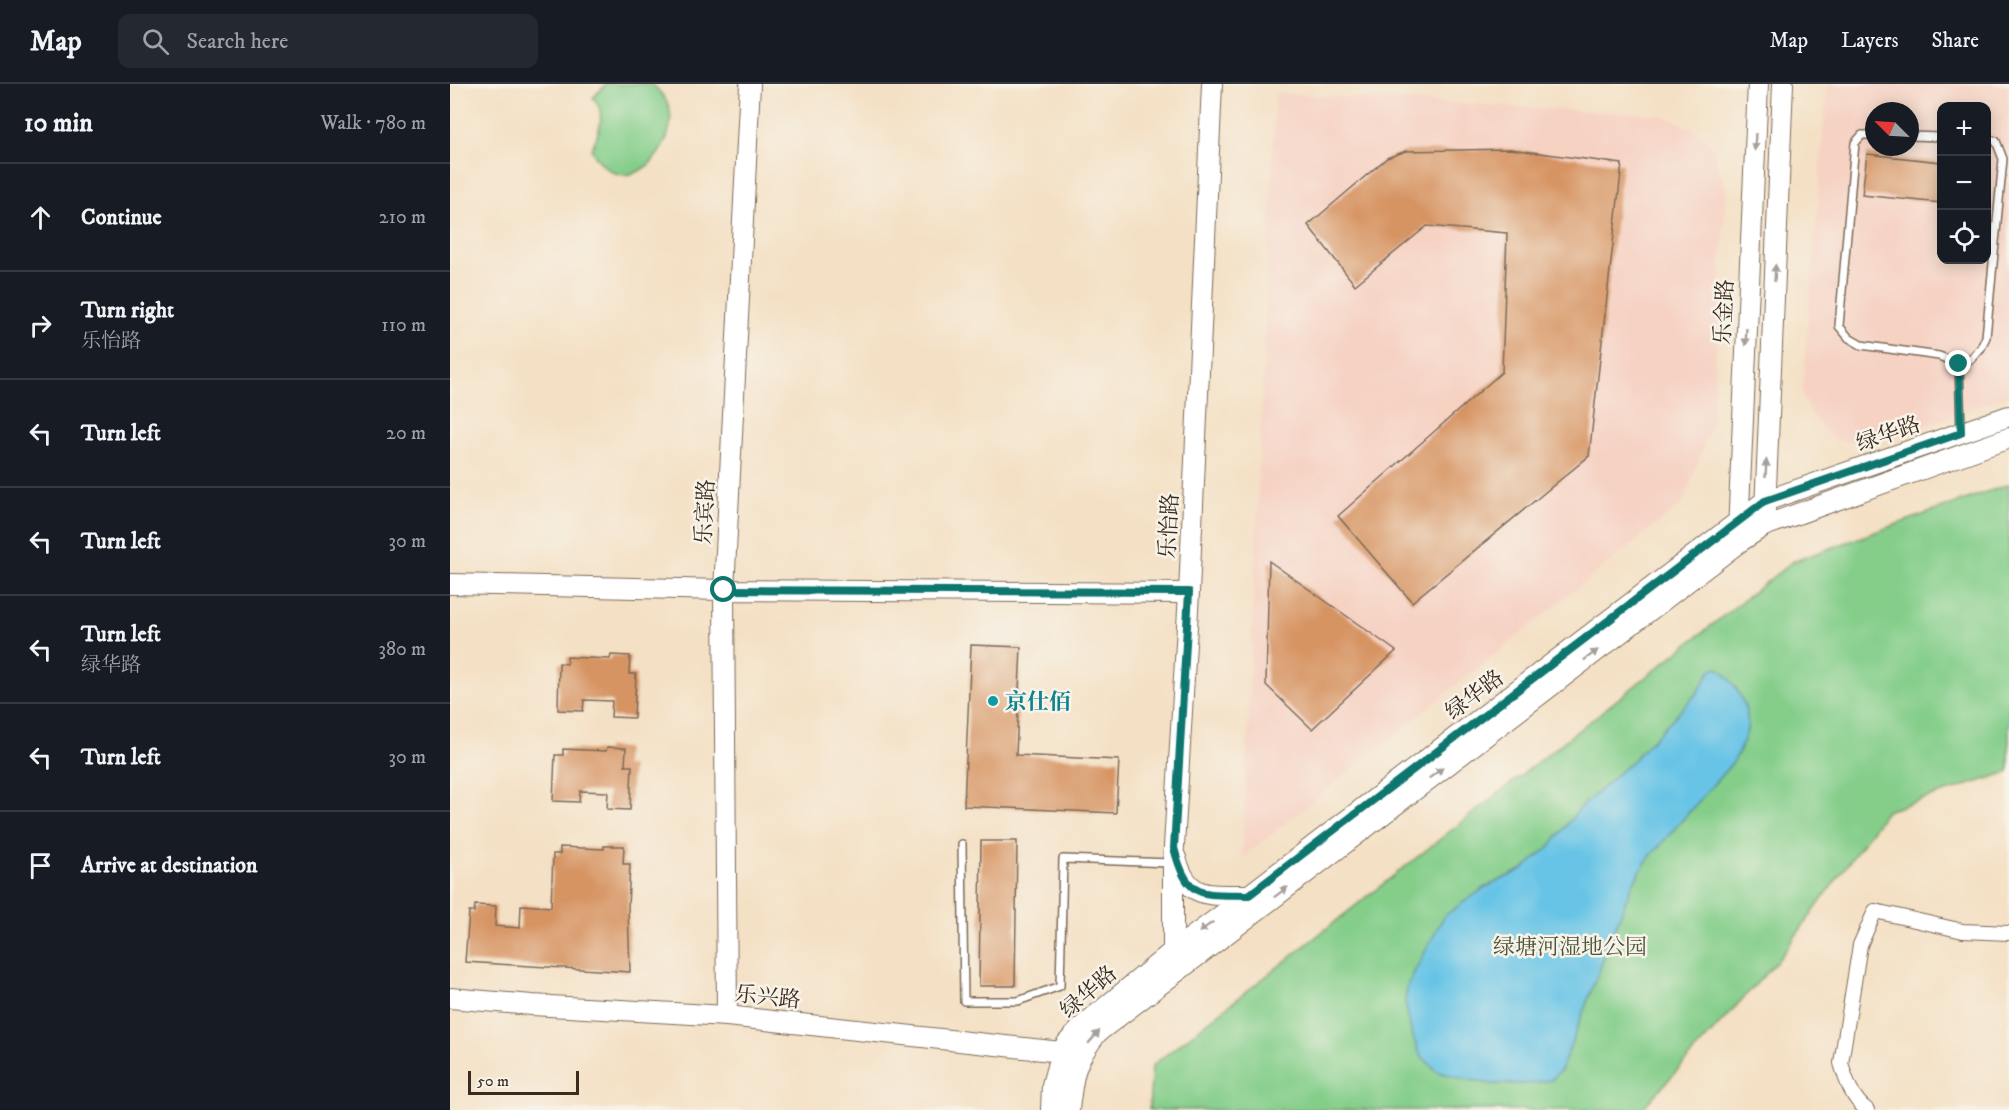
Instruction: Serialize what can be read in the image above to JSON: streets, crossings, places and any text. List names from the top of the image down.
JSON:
{
  "streets": {
    "main road": [
      "乐金路",
      "绿华路",
      "乐宾路",
      "乐怡路",
      "乐兴路"
    ]
  },
  "crossings": [
    ["乐金路", "绿华路"],
    ["绿华路", "乐怡路"],
    ["绿华路", "乐兴路"],
    ["乐宾路", "乐兴路"]
  ],
  "parks": ["绿塘河湿地公园"],
  "places": ["京仕佰"],
  "scale_bar": "50 m",
  "north": "top left",
  "page": {
    "header": "Map",
    "search": "Search here",
    "nav": ["Map", "Layers", "Share"],
    "heading": ["10 min", "Walk · 780 m"],
    "map_buttons": ["+", "−"],
    "list": [
      ["Continue", "210 m"],
      ["Turn right", "乐怡路", "110 m"],
      ["Turn left", "20 m"],
      ["Turn left", "30 m"],
      ["Turn left", "绿华路", "380 m"],
      ["Turn left", "30 m"],
      "Arrive at destination"
    ],
    "scale": "50 m"
  }
}
